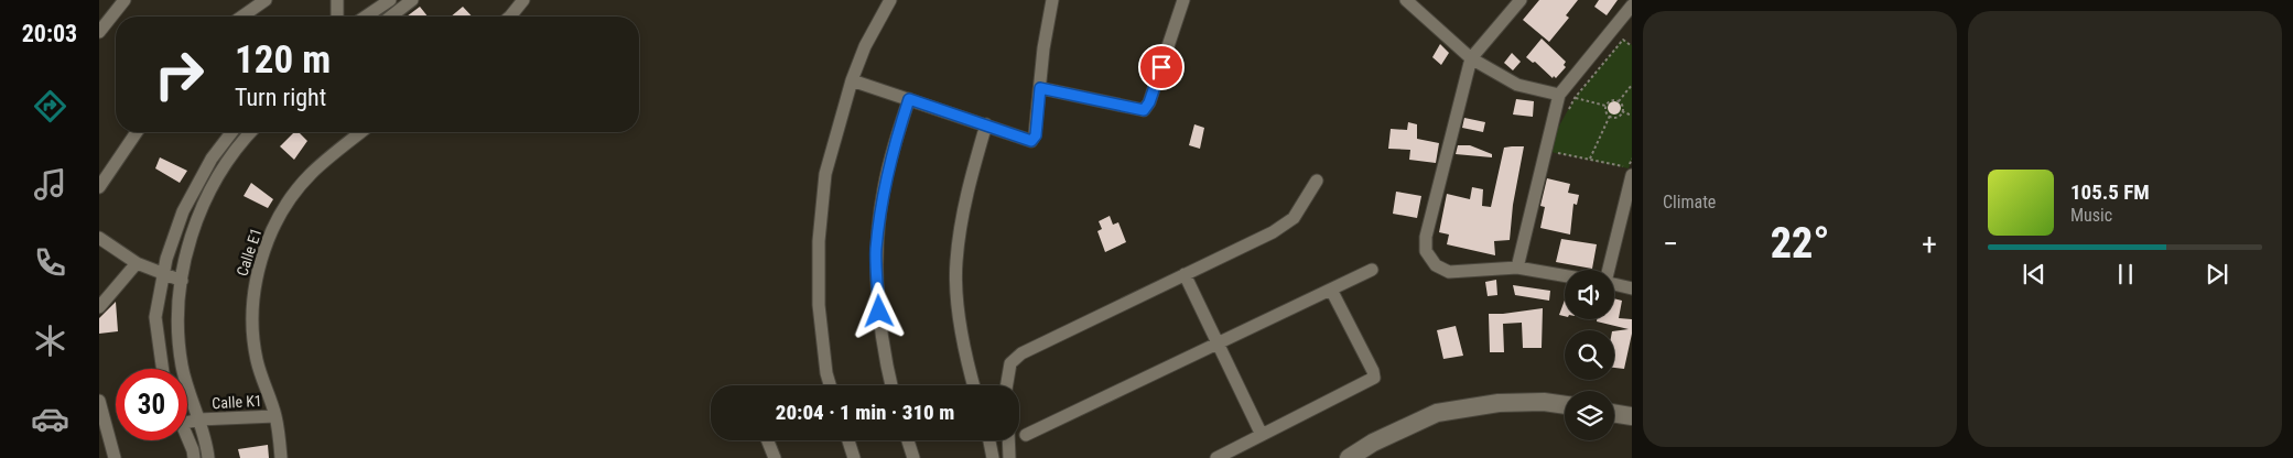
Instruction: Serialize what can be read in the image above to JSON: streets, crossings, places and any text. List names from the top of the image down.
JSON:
{
  "streets": {
    "street": ["Calle E1", "Calle K1"]
  },
  "crossings": [
    ["Calle E1", "Calle K1"]
  ],
  "page": {
    "tabs": "20:03",
    "tile": "Climate",
    "turn": ["120 m", "Turn right"],
    "song": ["105.5 FM", "Music"],
    "heat": ["−", "22°", "+"],
    "limit": "30",
    "trip": "20:04 · 1 min · 310 m"
  }
}
